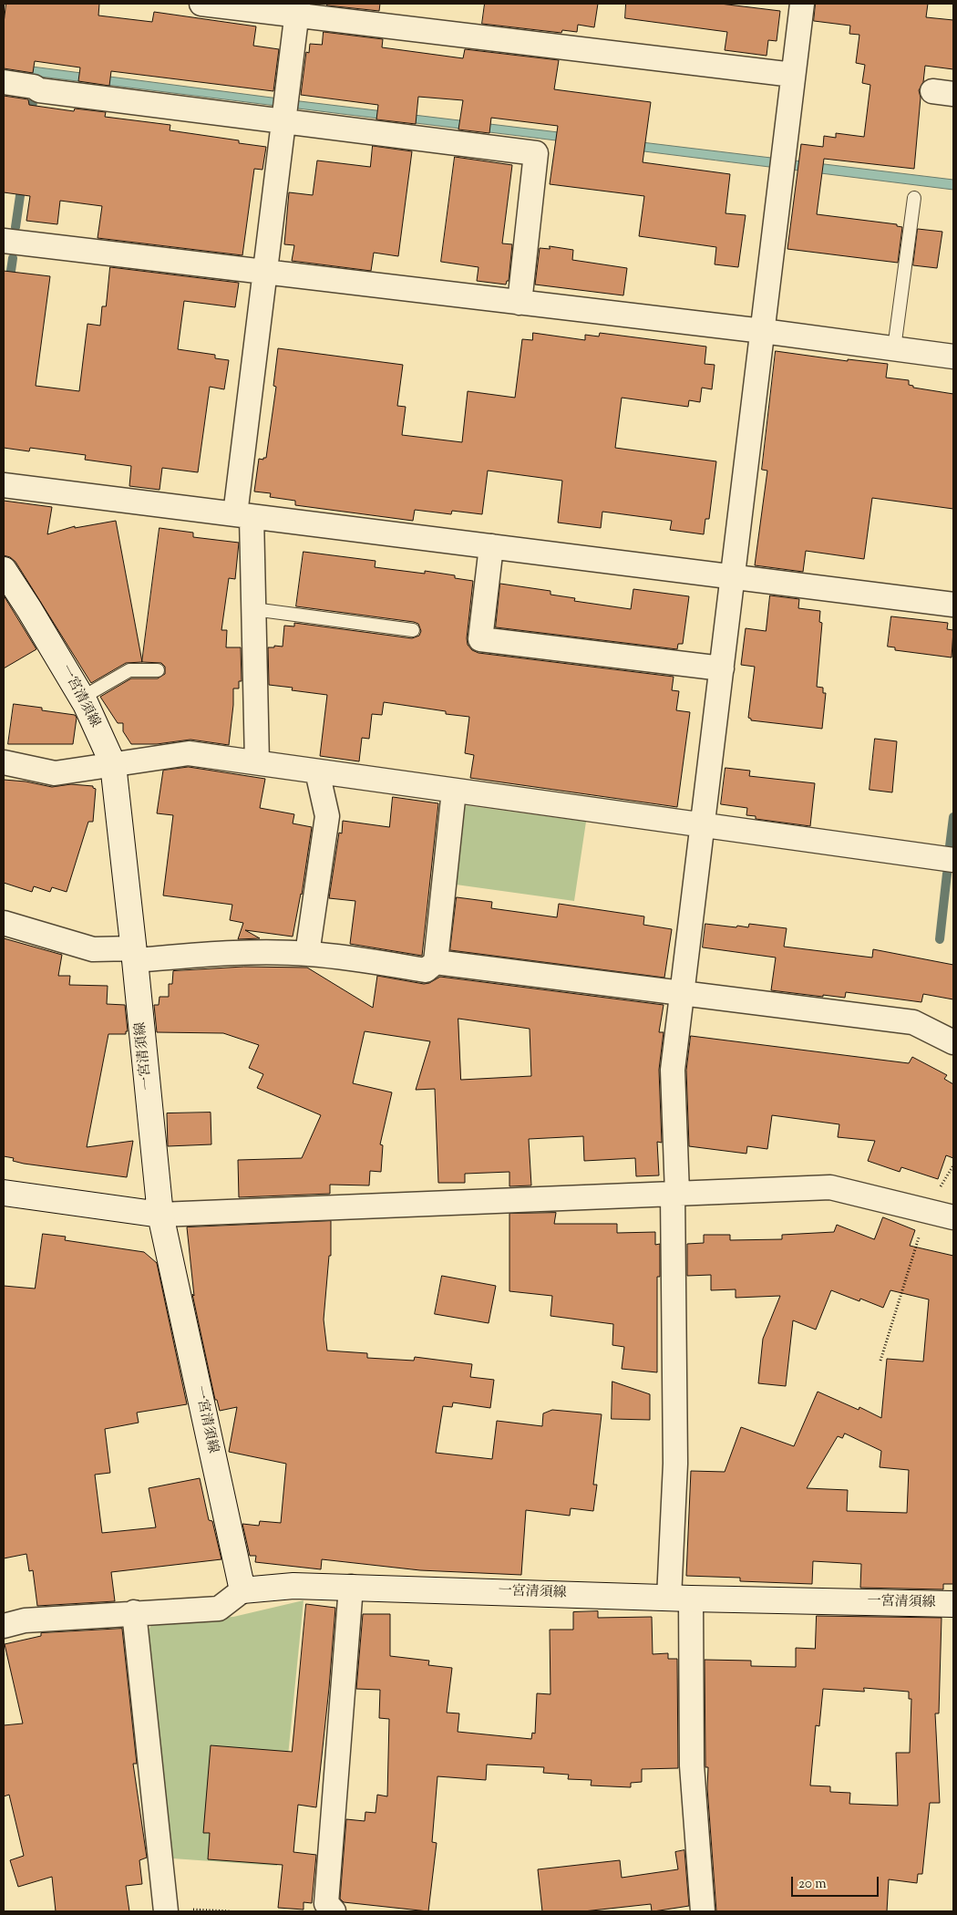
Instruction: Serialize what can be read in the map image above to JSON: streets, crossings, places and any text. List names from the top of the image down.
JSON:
{
  "streets": {
    "main road": ["一宮清須線"]
  },
  "scale_bar": "20 m"
}
